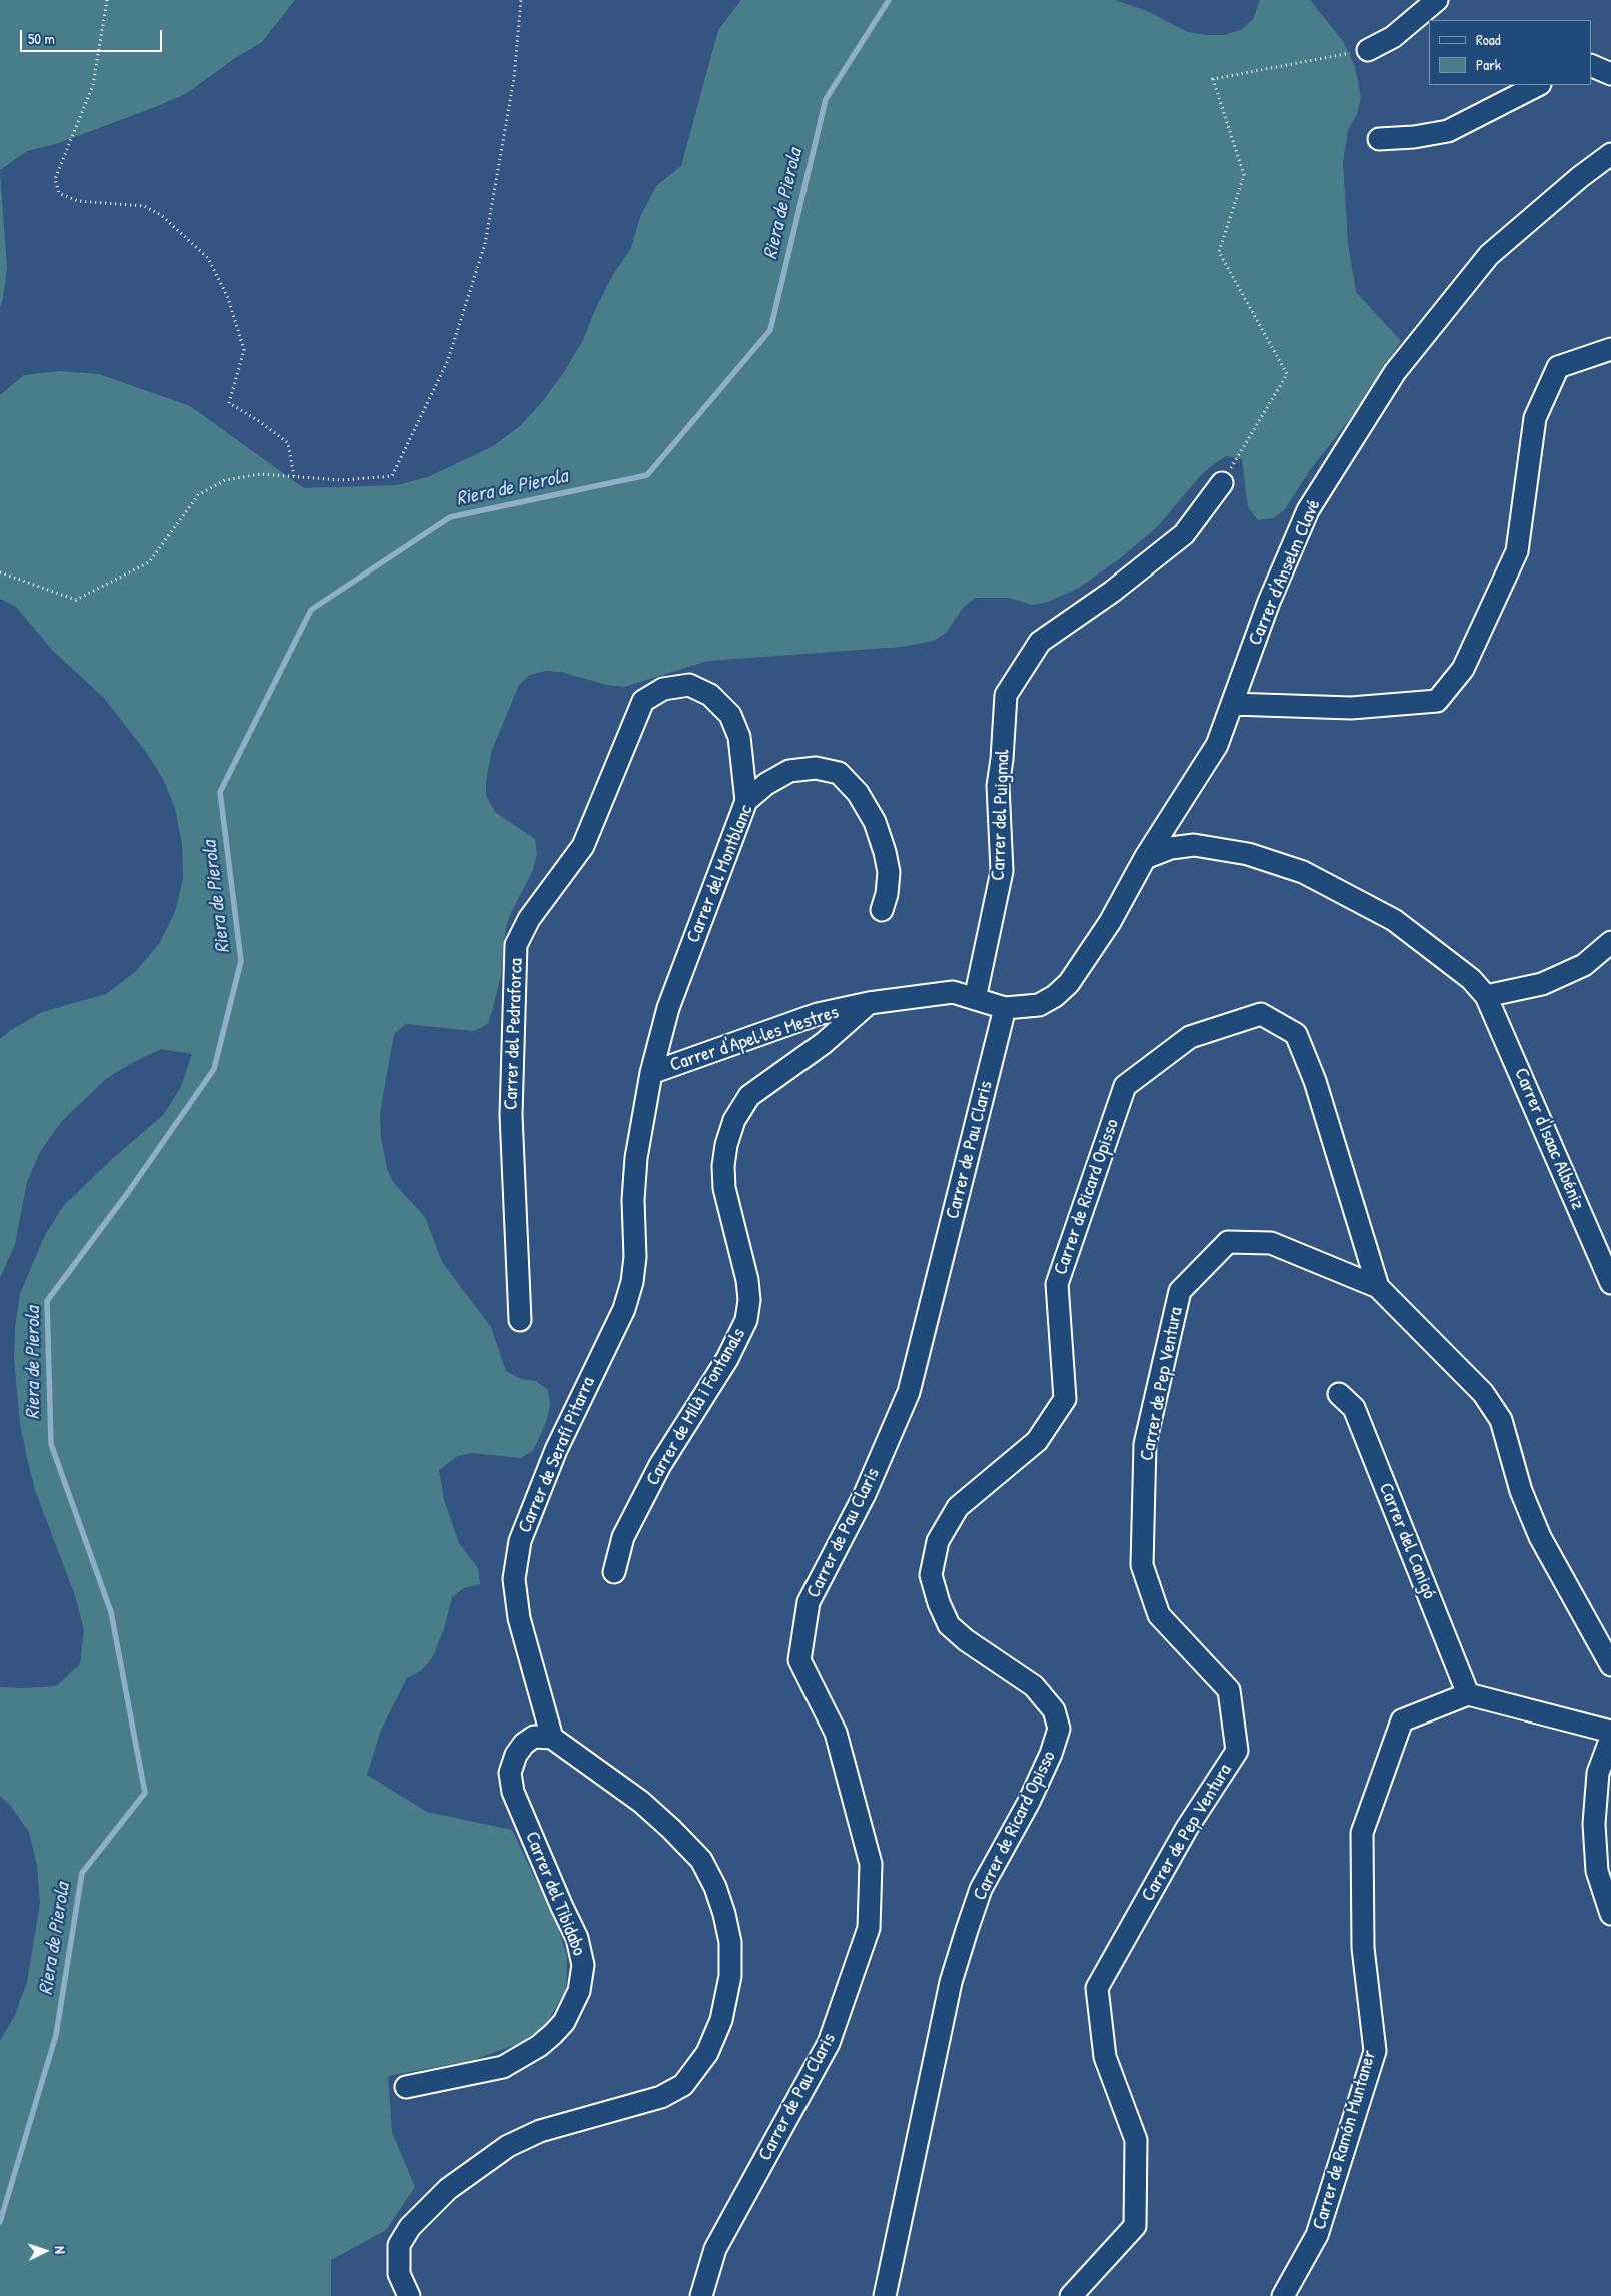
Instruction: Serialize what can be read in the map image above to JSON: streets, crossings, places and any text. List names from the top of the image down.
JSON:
{
  "streets": {
    "street": [
      "Carrer d'Anselm Clavé",
      "Carrer del Puigmal",
      "Carrer del Montblanc",
      "Carrer del Pedraforca",
      "Carrer d'Apel·les Mestres",
      "Carrer d'Isaac Albéniz",
      "Carrer de Pau Claris",
      "Carrer de Ricard Opisso",
      "Carrer de Pep Ventura",
      "Carrer de Milà i Fontanals",
      "Carrer de Serafí Pitarra",
      "Carrer del Canigó",
      "Carrer del Tibidabo",
      "Carrer de Ramón Muntaner"
    ]
  },
  "crossings": [
    ["Carrer d'Anselm Clavé", "Carrer d'Apel·les Mestres"],
    ["Carrer d'Anselm Clavé", "Carrer d'Isaac Albéniz"],
    ["Carrer d'Anselm Clavé", "Carrer de Pau Claris"],
    ["Carrer del Puigmal", "Carrer d'Apel·les Mestres"],
    ["Carrer del Montblanc", "Carrer del Pedraforca"],
    ["Carrer del Montblanc", "Carrer d'Apel·les Mestres"],
    ["Carrer del Montblanc", "Carrer de Serafí Pitarra"],
    ["Carrer d'Apel·les Mestres", "Carrer de Pau Claris"],
    ["Carrer d'Apel·les Mestres", "Carrer de Milà i Fontanals"],
    ["Carrer d'Apel·les Mestres", "Carrer de Serafí Pitarra"],
    ["Carrer de Ricard Opisso", "Carrer de Pep Ventura"],
    ["Carrer de Serafí Pitarra", "Carrer del Tibidabo"],
    ["Carrer del Canigó", "Carrer de Ramón Muntaner"]
  ],
  "water": ["Riera de Pierola"],
  "legend": ["Road", "Park"],
  "scale_bar": "50 m",
  "north": "right"
}
